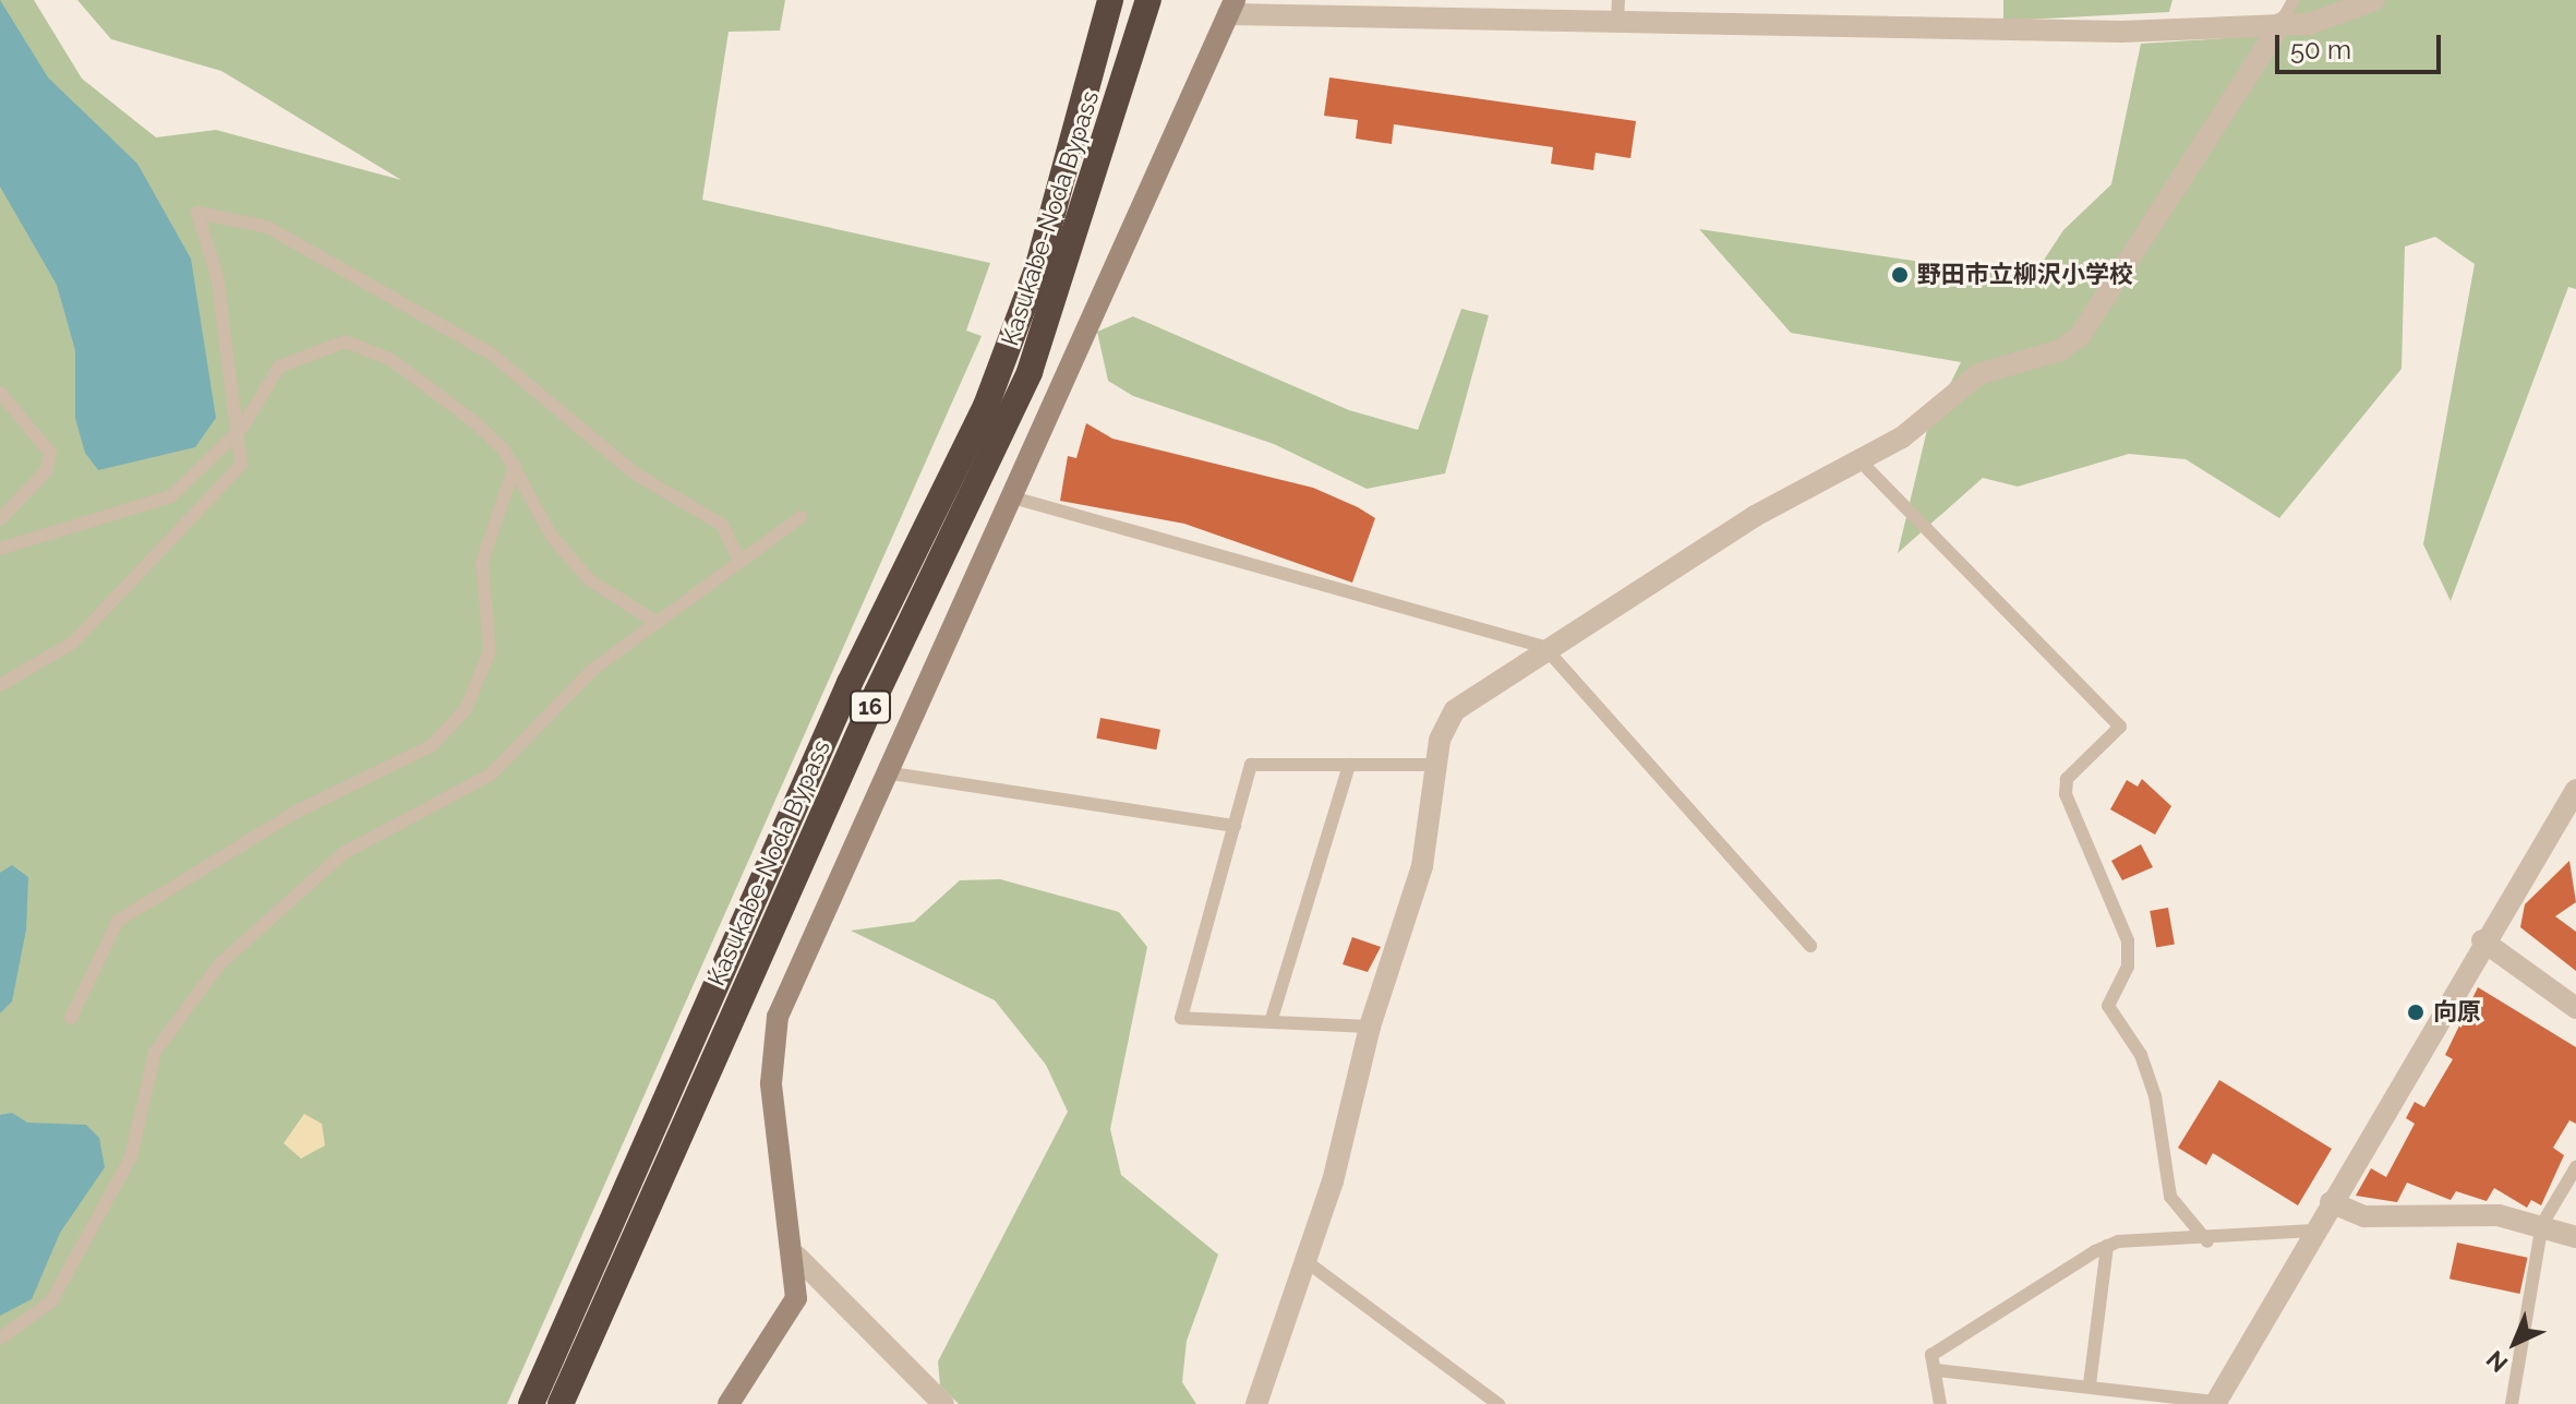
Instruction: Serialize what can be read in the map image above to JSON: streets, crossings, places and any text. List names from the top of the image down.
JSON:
{
  "streets": {
    "highway": ["Kasukabe-Noda Bypass", "16"]
  },
  "places": ["野田市立柳沢小学校", "向原"],
  "scale_bar": "50 m",
  "north": "bottom left"
}
